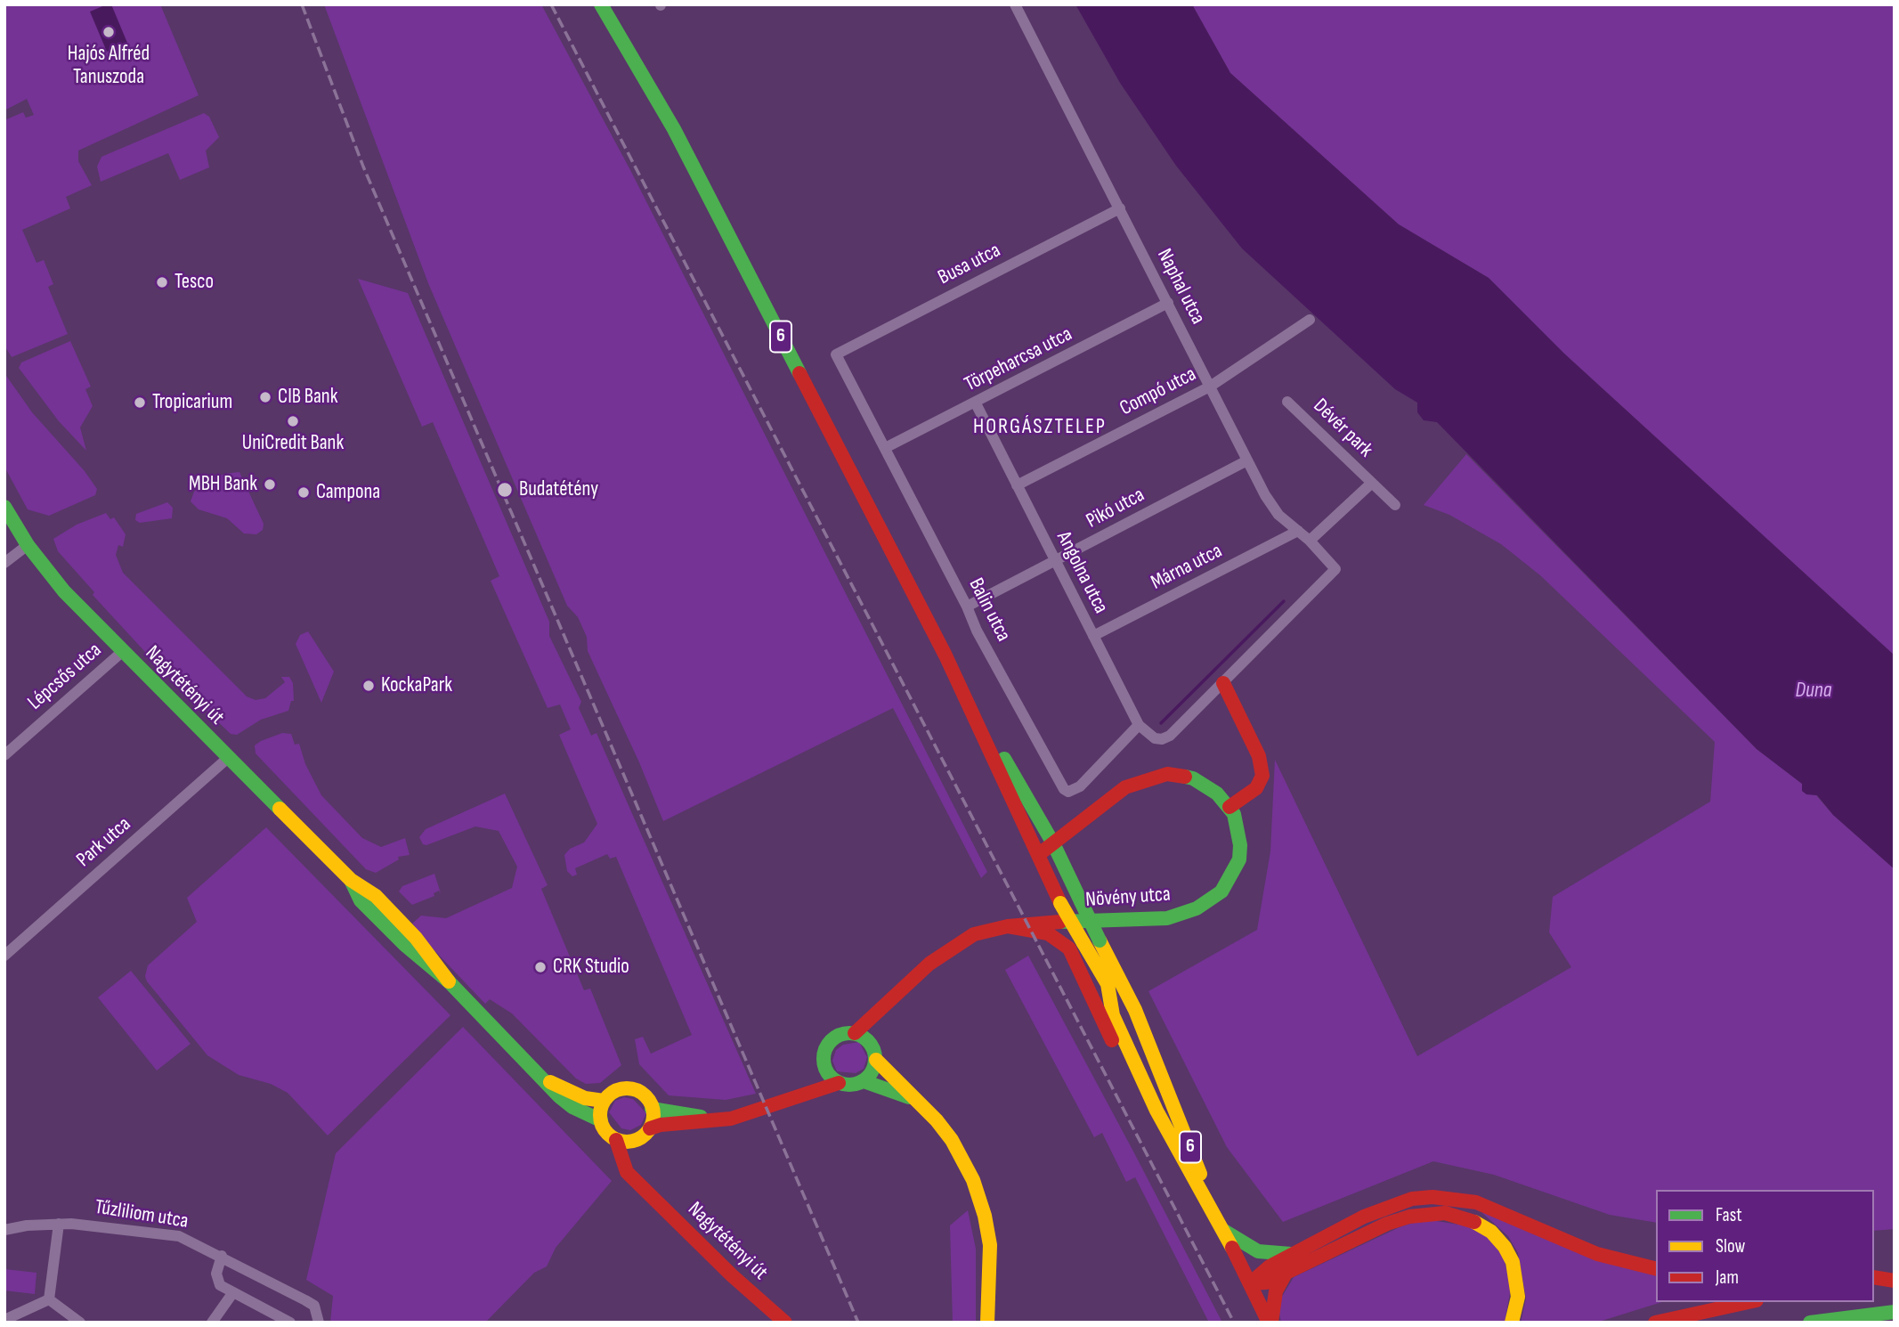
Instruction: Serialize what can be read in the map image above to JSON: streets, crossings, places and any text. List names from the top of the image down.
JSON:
{
  "streets": {
    "main road": ["6", "Nagytétényi út", "Növény utca"],
    "street": [
      "Busa utca",
      "Naphal utca",
      "Törpeharcsa utca",
      "Compó utca",
      "Dévér park",
      "Pikó utca",
      "Márna utca",
      "Angolna utca",
      "Balin utca",
      "Lépcsős utca",
      "Park utca",
      "Tűzliliom utca"
    ]
  },
  "crossings": [
    ["Busa utca", "Naphal utca"],
    ["Busa utca", "Balin utca"],
    ["Naphal utca", "Törpeharcsa utca"],
    ["Naphal utca", "Compó utca"],
    ["Naphal utca", "Dévér park"],
    ["Naphal utca", "Pikó utca"],
    ["Naphal utca", "Márna utca"],
    ["Törpeharcsa utca", "Angolna utca"],
    ["Törpeharcsa utca", "Balin utca"],
    ["Compó utca", "Angolna utca"],
    ["Pikó utca", "Angolna utca"],
    ["Pikó utca", "Balin utca"],
    ["Márna utca", "Angolna utca"],
    ["Angolna utca", "Balin utca"],
    ["Lépcsős utca", "Nagytétényi út"],
    ["Nagytétényi út", "Park utca"]
  ],
  "districts": ["HORGÁSZTELEP"],
  "water": ["Duna"],
  "places": [
    "Hajós Alfréd Tanuszoda",
    "Tesco",
    "CIB Bank",
    "Tropicarium",
    "UniCredit Bank",
    "MBH Bank",
    "Budatétény",
    "Campona",
    "KockaPark",
    "CRK Studio"
  ],
  "legend": ["Fast", "Slow", "Jam"]
}
